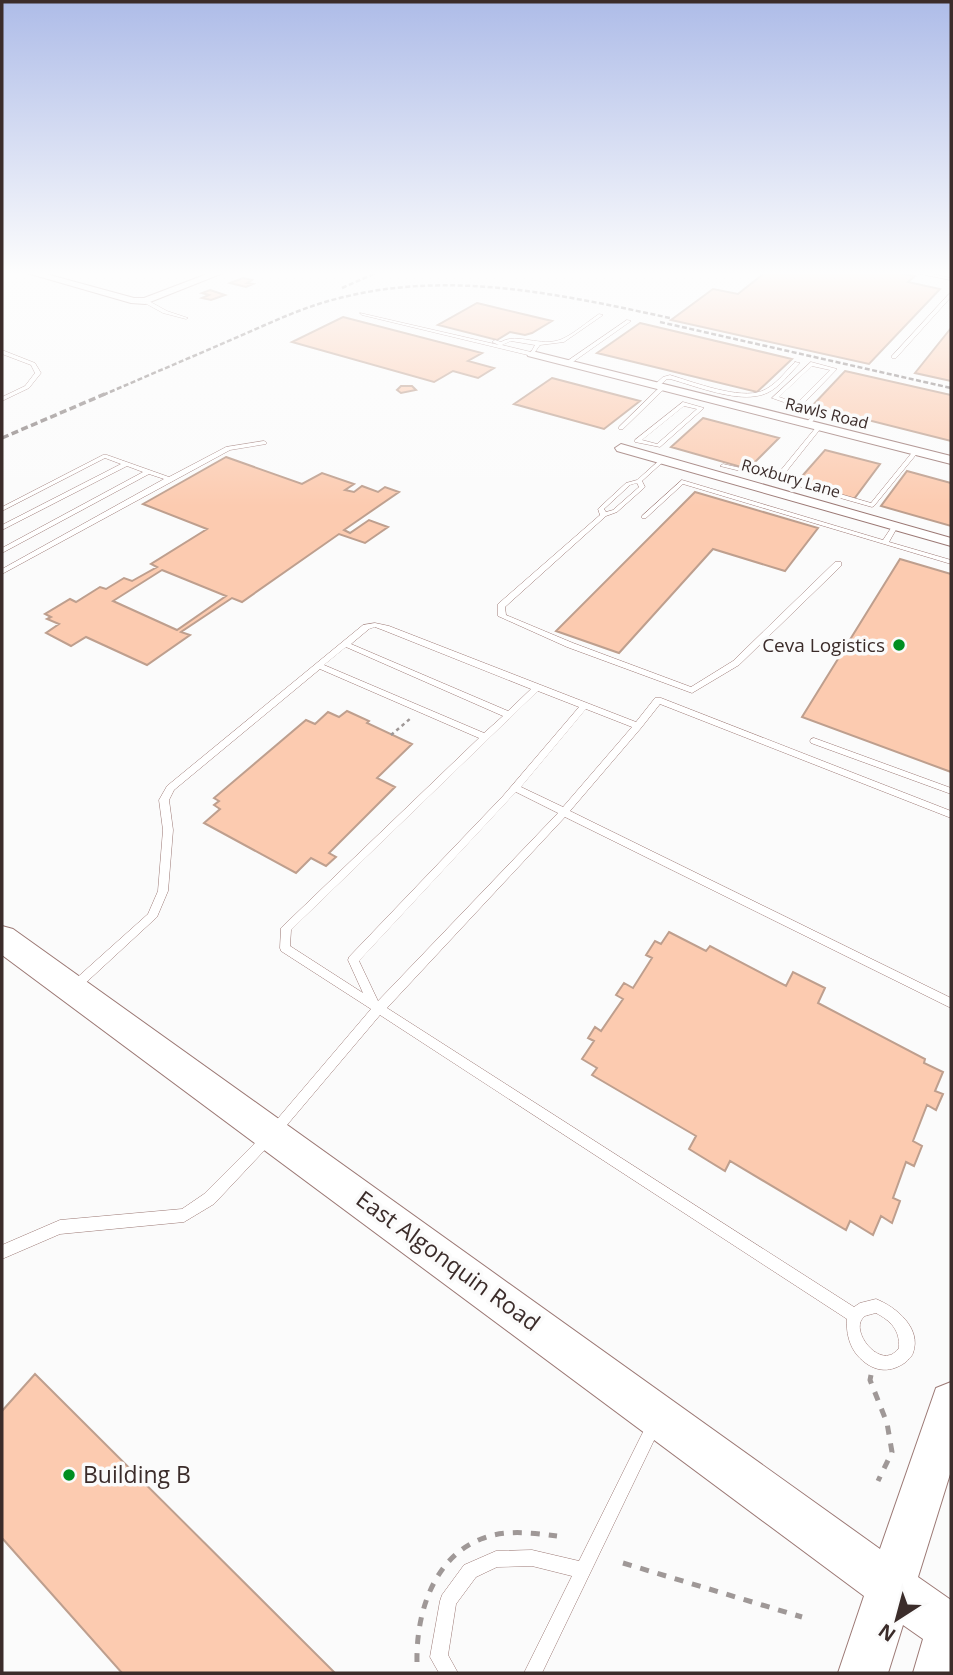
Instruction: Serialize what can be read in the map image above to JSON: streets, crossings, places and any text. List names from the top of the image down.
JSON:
{
  "streets": {
    "main road": ["East Algonquin Road"],
    "street": ["Rawls Road", "Roxbury Lane"]
  },
  "places": ["Ceva Logistics", "Building B"],
  "north": "bottom left"
}
